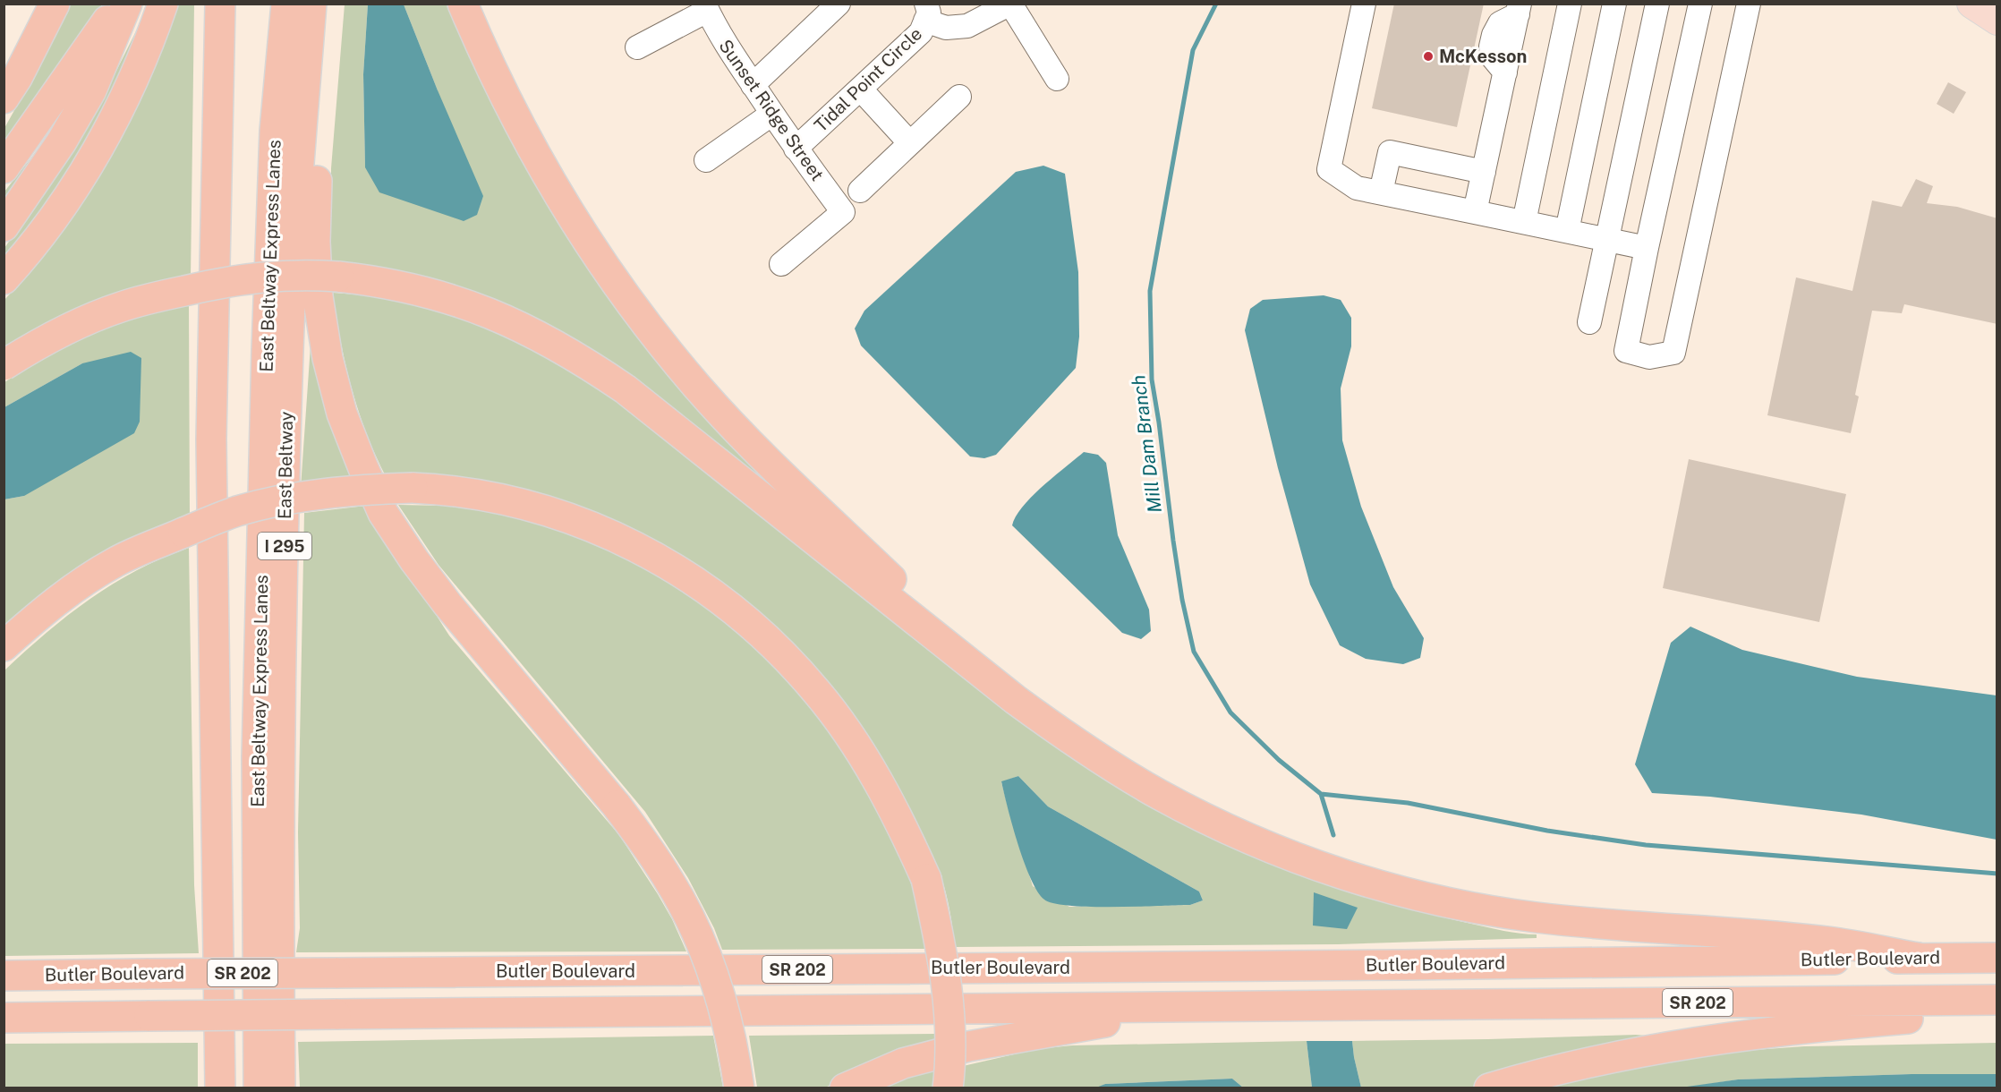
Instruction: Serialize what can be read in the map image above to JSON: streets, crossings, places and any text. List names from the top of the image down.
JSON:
{
  "streets": {
    "highway": [
      "East Beltway Express Lanes",
      "East Beltway",
      "I 295",
      "Butler Boulevard",
      "SR 202"
    ],
    "street": ["Tidal Point Circle", "Sunset Ridge Street"]
  },
  "crossings": [
    ["Tidal Point Circle", "Sunset Ridge Street"]
  ],
  "water": ["Mill Dam Branch"],
  "places": ["McKesson"]
}
